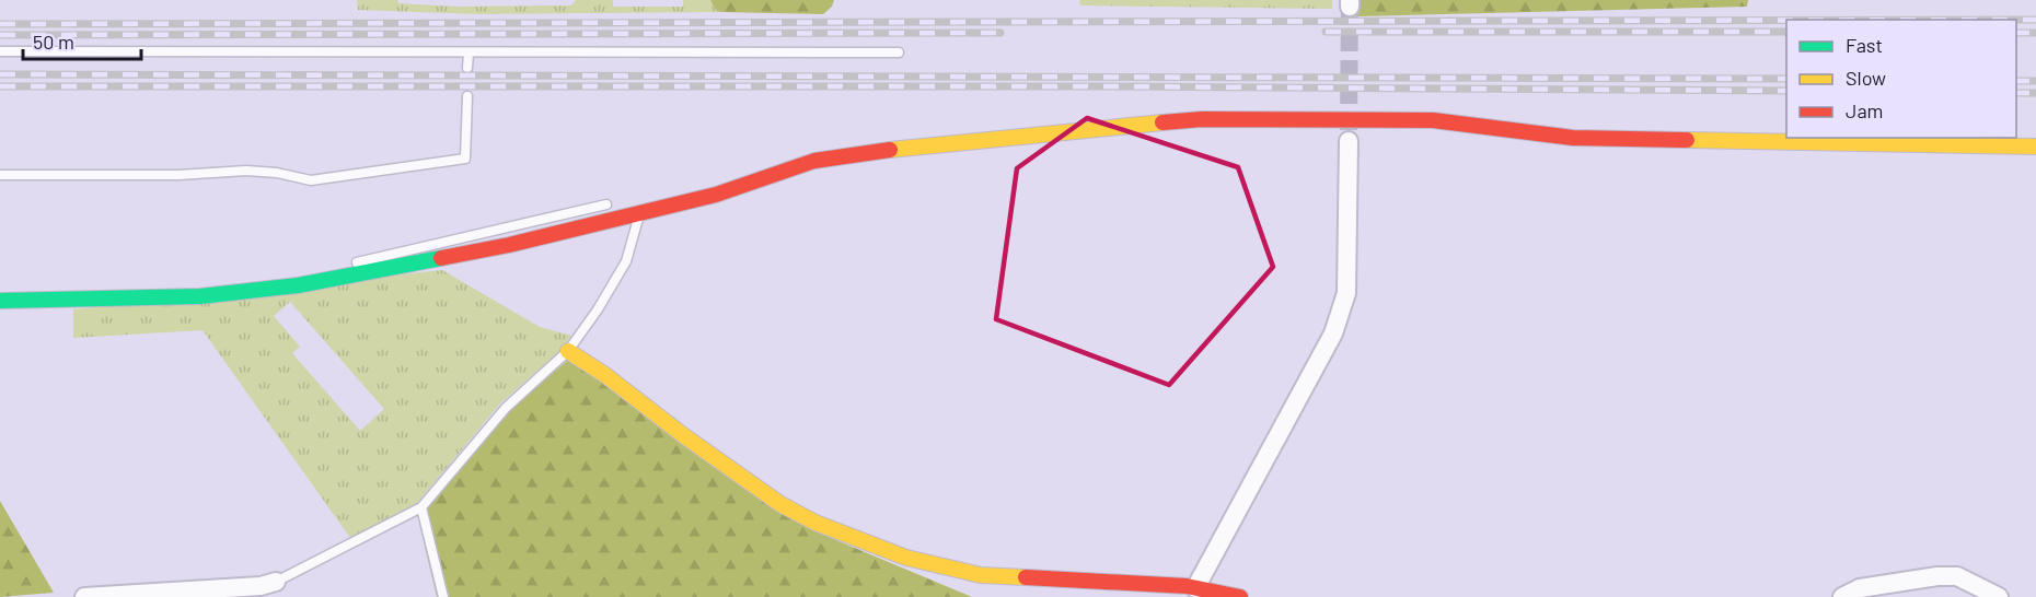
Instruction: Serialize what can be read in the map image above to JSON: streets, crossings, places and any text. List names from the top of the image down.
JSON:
{
  "legend": ["Fast", "Slow", "Jam"],
  "scale_bar": "50 m"
}
